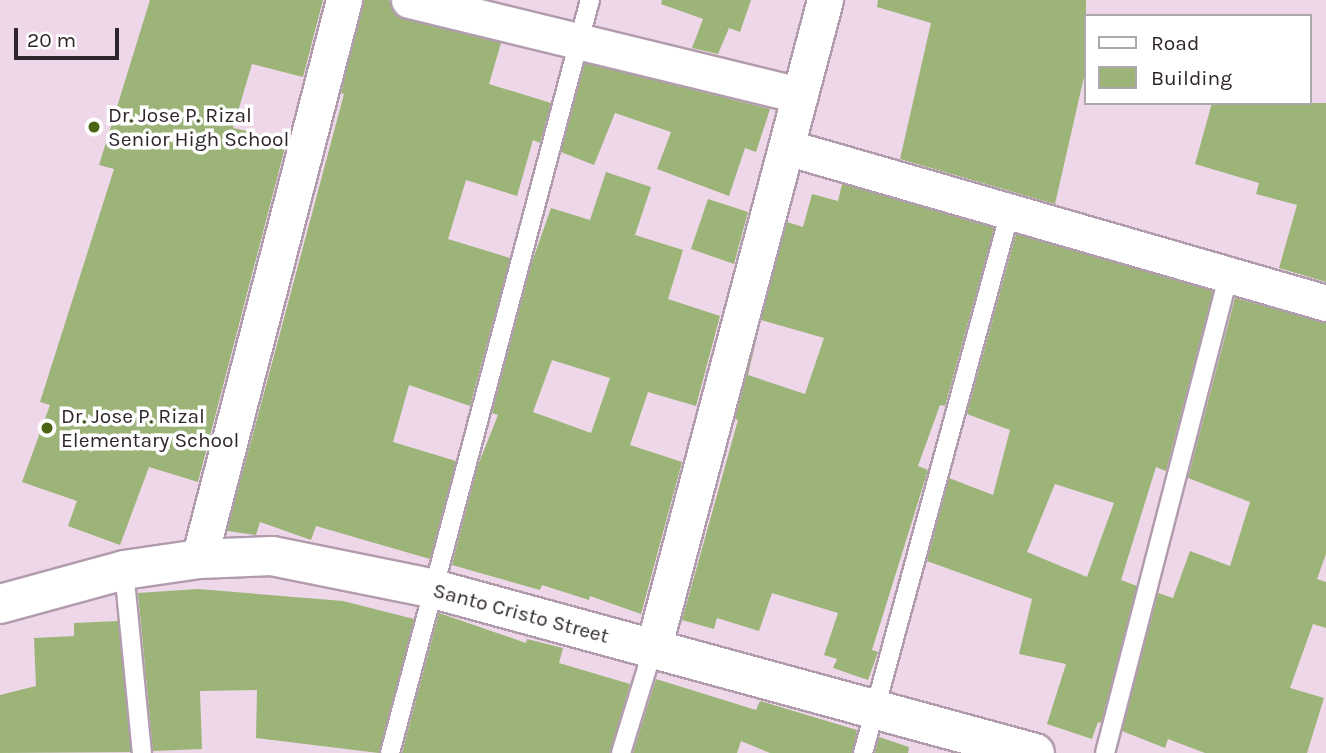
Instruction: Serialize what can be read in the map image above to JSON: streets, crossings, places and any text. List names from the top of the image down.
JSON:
{
  "streets": {
    "street": ["Santo Cristo Street"]
  },
  "places": ["Dr. Jose P. Rizal Senior High School", "Dr. Jose P. Rizal Elementary School"],
  "legend": ["Road", "Building"],
  "scale_bar": "20 m"
}
